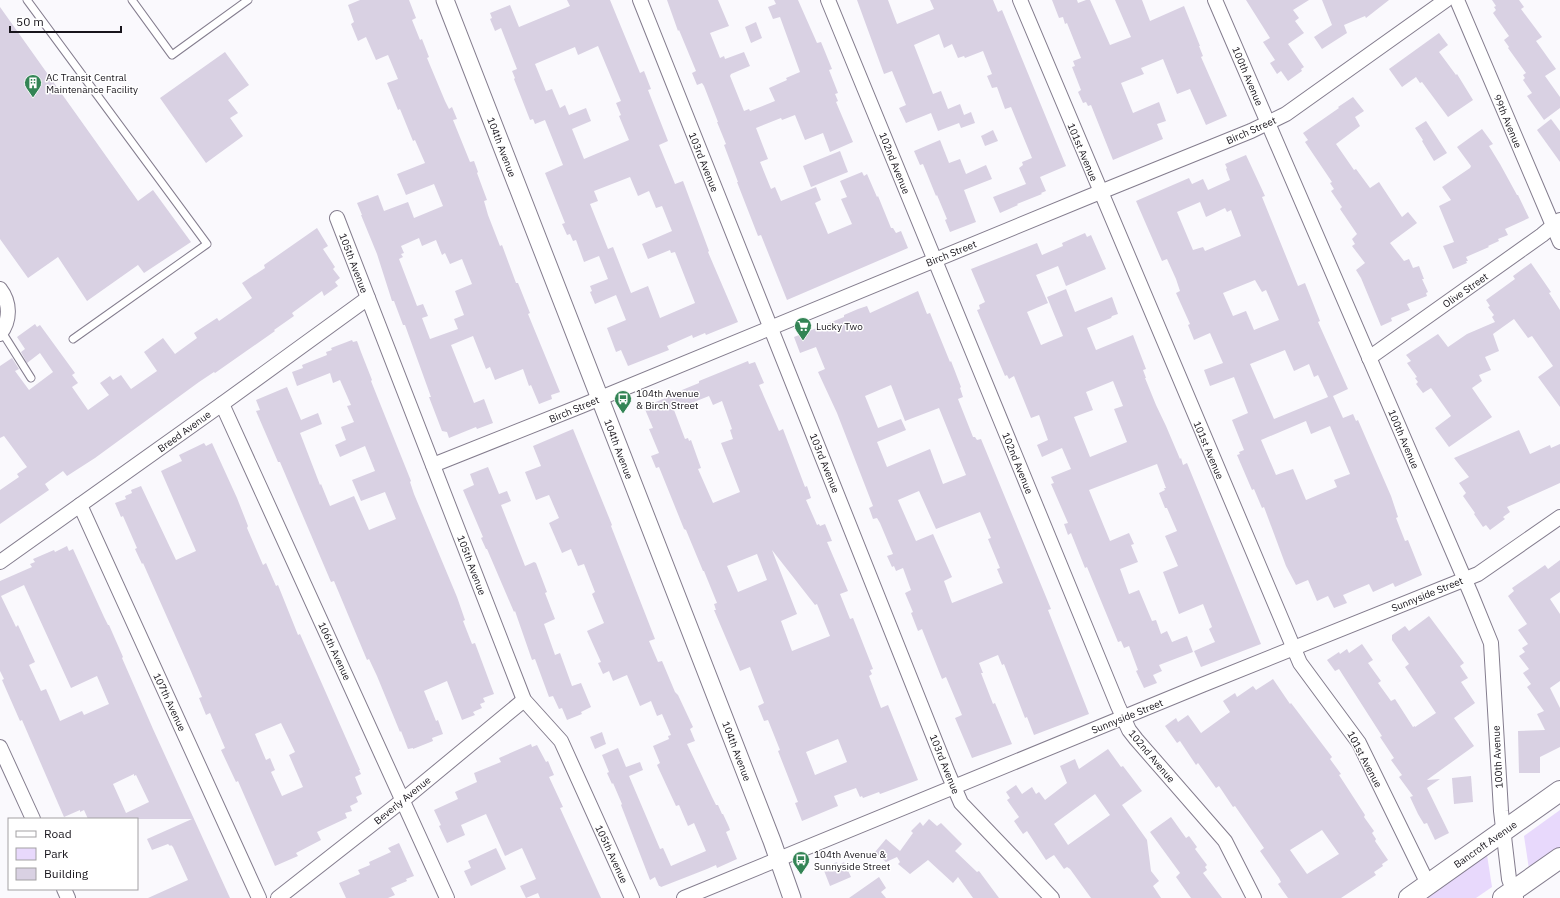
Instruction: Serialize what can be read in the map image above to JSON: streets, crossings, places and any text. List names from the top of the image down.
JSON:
{
  "streets": {
    "main road": ["Bancroft Avenue"],
    "street": [
      "100th Avenue",
      "99th Avenue",
      "Birch Street",
      "104th Avenue",
      "101st Avenue",
      "103rd Avenue",
      "102nd Avenue",
      "105th Avenue",
      "Olive Street",
      "Breed Avenue",
      "Sunnyside Street",
      "106th Avenue",
      "107th Avenue",
      "Beverly Avenue"
    ]
  },
  "crossings": [
    ["100th Avenue", "Birch Street"],
    ["100th Avenue", "Olive Street"],
    ["100th Avenue", "Sunnyside Street"],
    ["100th Avenue", "Bancroft Avenue"],
    ["99th Avenue", "Olive Street"],
    ["Birch Street", "104th Avenue"],
    ["Birch Street", "101st Avenue"],
    ["Birch Street", "103rd Avenue"],
    ["Birch Street", "102nd Avenue"],
    ["Birch Street", "105th Avenue"],
    ["104th Avenue", "Sunnyside Street"],
    ["101st Avenue", "Sunnyside Street"],
    ["101st Avenue", "Bancroft Avenue"],
    ["103rd Avenue", "Sunnyside Street"],
    ["102nd Avenue", "Sunnyside Street"],
    ["105th Avenue", "Breed Avenue"],
    ["105th Avenue", "Beverly Avenue"],
    ["Breed Avenue", "106th Avenue"],
    ["Breed Avenue", "107th Avenue"],
    ["106th Avenue", "Beverly Avenue"]
  ],
  "places": {
    "building": ["AC Transit Central Maintenance Facility"],
    "supermarket": ["Lucky Two"],
    "bus stop": ["104th Avenue & Birch Street", "104th Avenue & Sunnyside Street"]
  },
  "legend": ["Road", "Park", "Building"],
  "scale_bar": "50 m"
}
